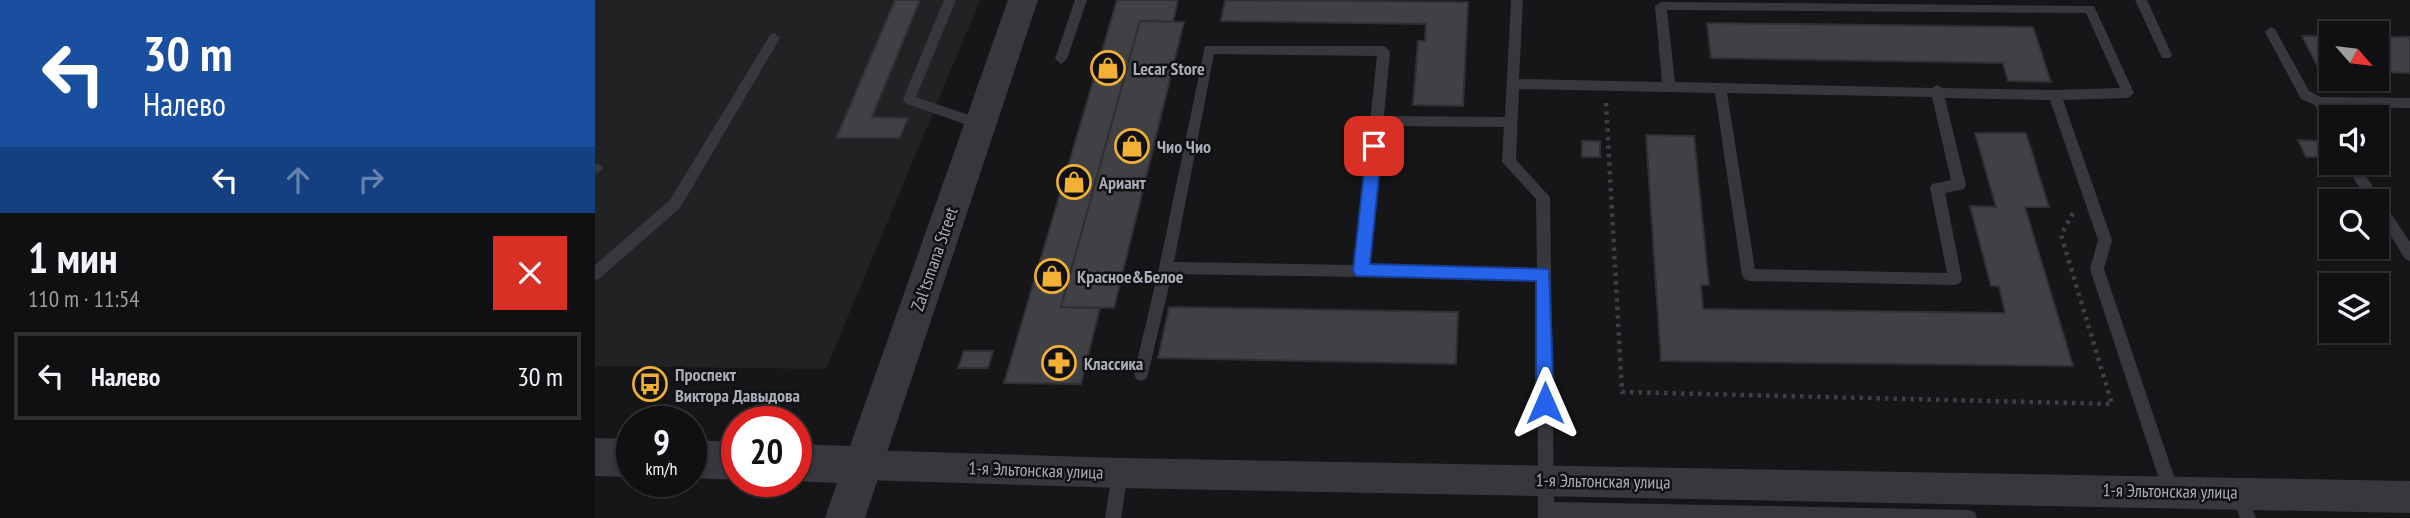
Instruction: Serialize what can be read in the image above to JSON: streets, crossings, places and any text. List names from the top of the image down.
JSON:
{
  "streets": {
    "street": ["Zal'tsmana Street", "1-я Эльтонская улица"]
  },
  "crossings": [
    ["Zal'tsmana Street", "1-я Эльтонская улица"]
  ],
  "places": {
    "shop": [
      "Lecar Store",
      "Чио Чио",
      "Ариант",
      "Красное&Белое"
    ],
    "pharmacy": ["Классика"],
    "bus stop": ["Проспект Виктора Давыдова"]
  },
  "north": "bottom right",
  "page": {
    "turn": ["30 m", "Налево"],
    "heading": ["1 мин", "110 m · 11:54"],
    "list": [
      {
        "name": "Налево",
        "value": "30 m"
      }
    ],
    "speed": "9 km/h",
    "limit": "20"
  }
}
